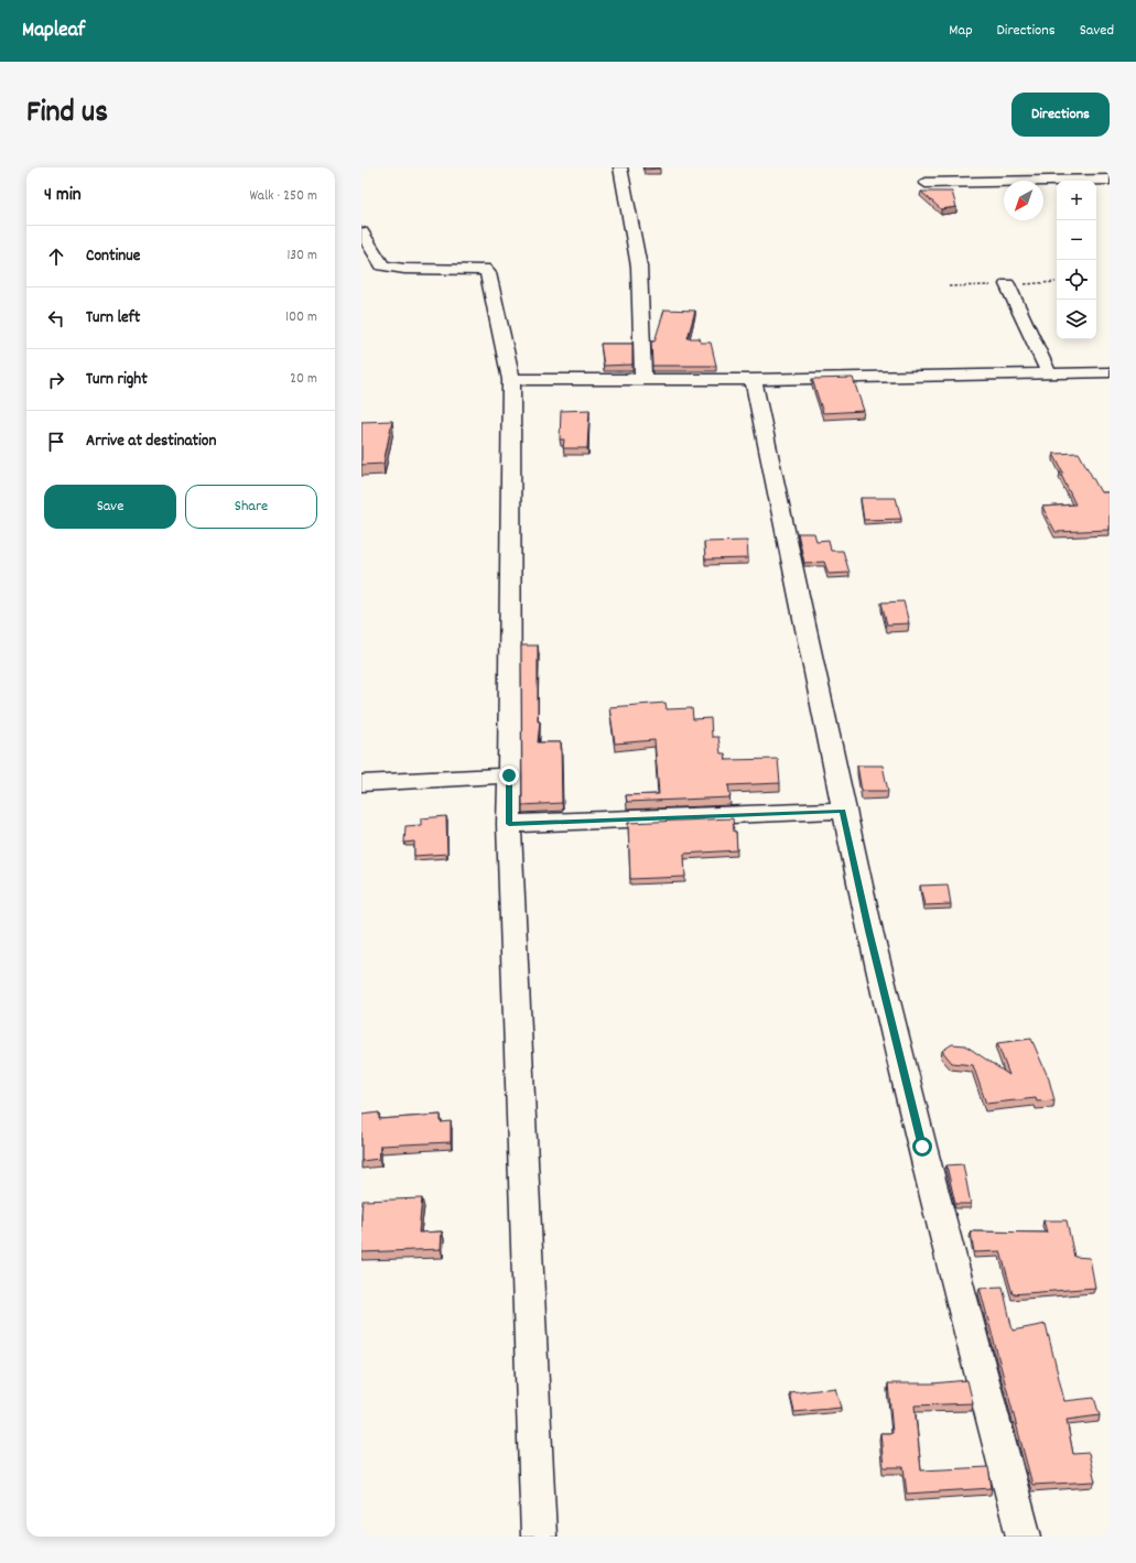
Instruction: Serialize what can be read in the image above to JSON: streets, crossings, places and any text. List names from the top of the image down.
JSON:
{
  "north": "bottom left",
  "page": {
    "header": "Mapleaf",
    "nav": ["Map", "Directions", "Saved"],
    "title": "Find us",
    "buttons": [
      "Directions",
      ["Save", "Share"]
    ],
    "heading": ["4 min", "Walk · 250 m"],
    "map_buttons": ["+", "−"],
    "list": [
      ["Continue", "130 m"],
      ["Turn left", "100 m"],
      ["Turn right", "20 m"],
      "Arrive at destination"
    ]
  }
}
